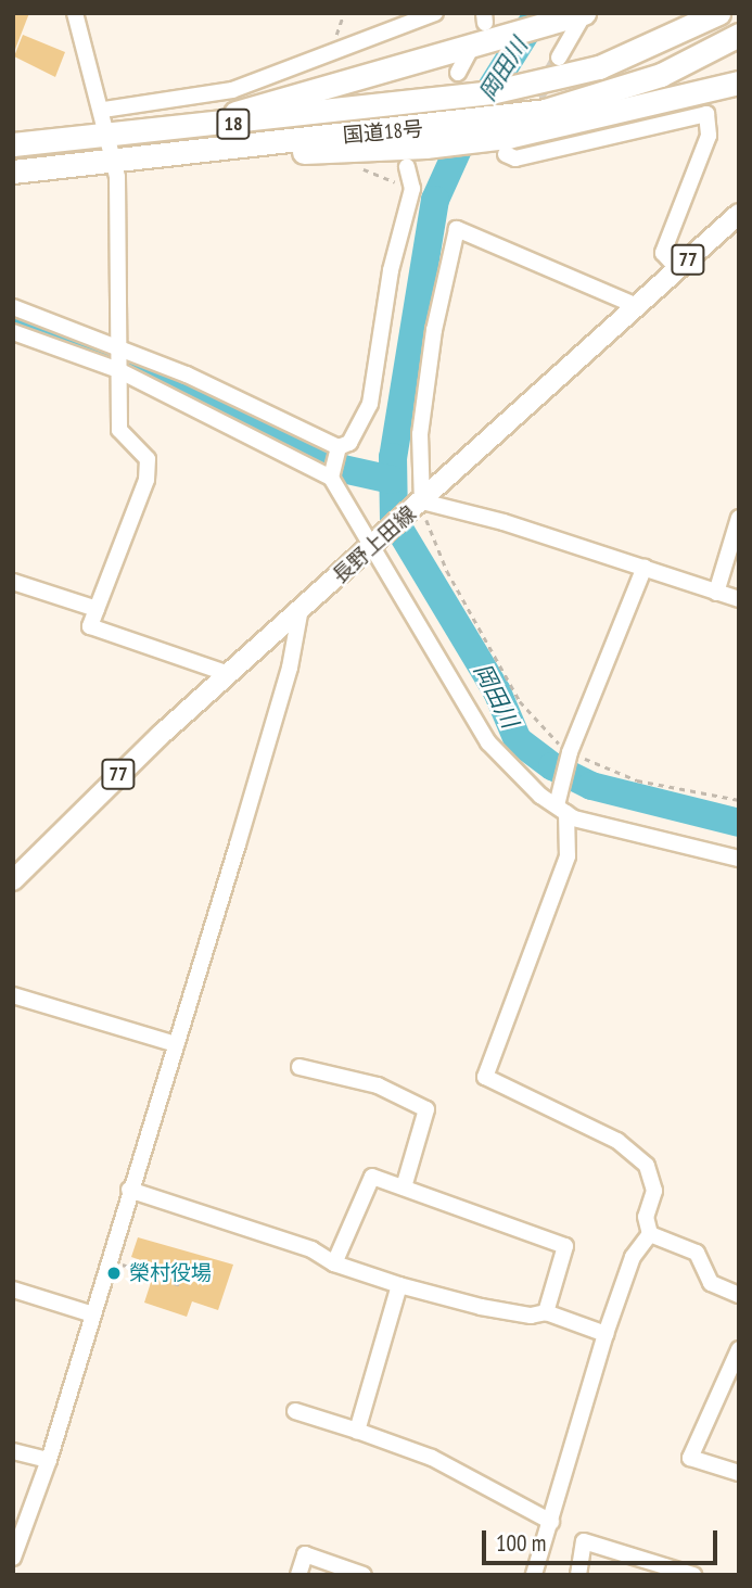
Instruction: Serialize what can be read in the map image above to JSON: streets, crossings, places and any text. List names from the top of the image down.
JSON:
{
  "streets": {
    "highway": ["18", "国道18号"],
    "main road": ["77", "長野上田線"]
  },
  "water": ["岡田川"],
  "places": ["榮村役場"],
  "scale_bar": "100 m"
}
